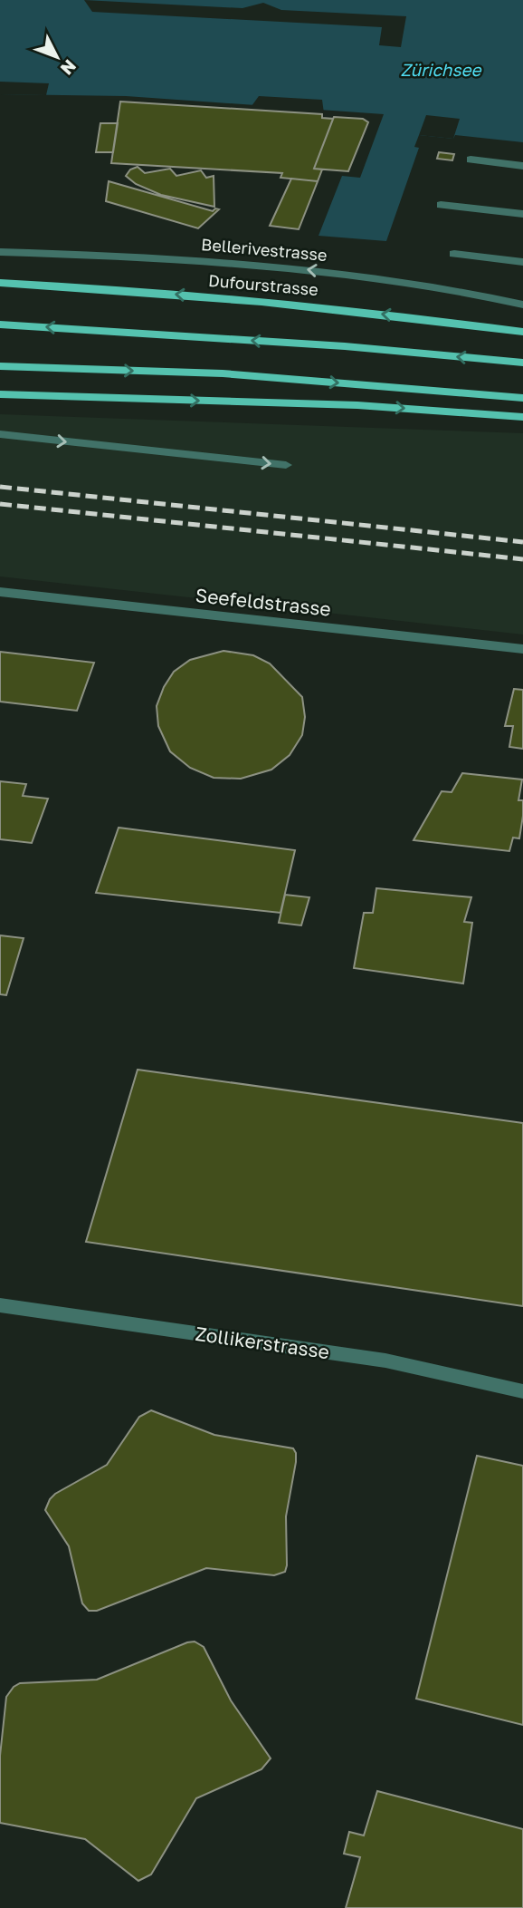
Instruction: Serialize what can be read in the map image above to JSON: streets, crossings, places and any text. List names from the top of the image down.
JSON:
{
  "streets": {
    "main road": ["Dufourstrasse"],
    "street": ["Bellerivestrasse", "Seefeldstrasse", "Zollikerstrasse"]
  },
  "water": ["Zürichsee"],
  "north": "bottom right"
}
